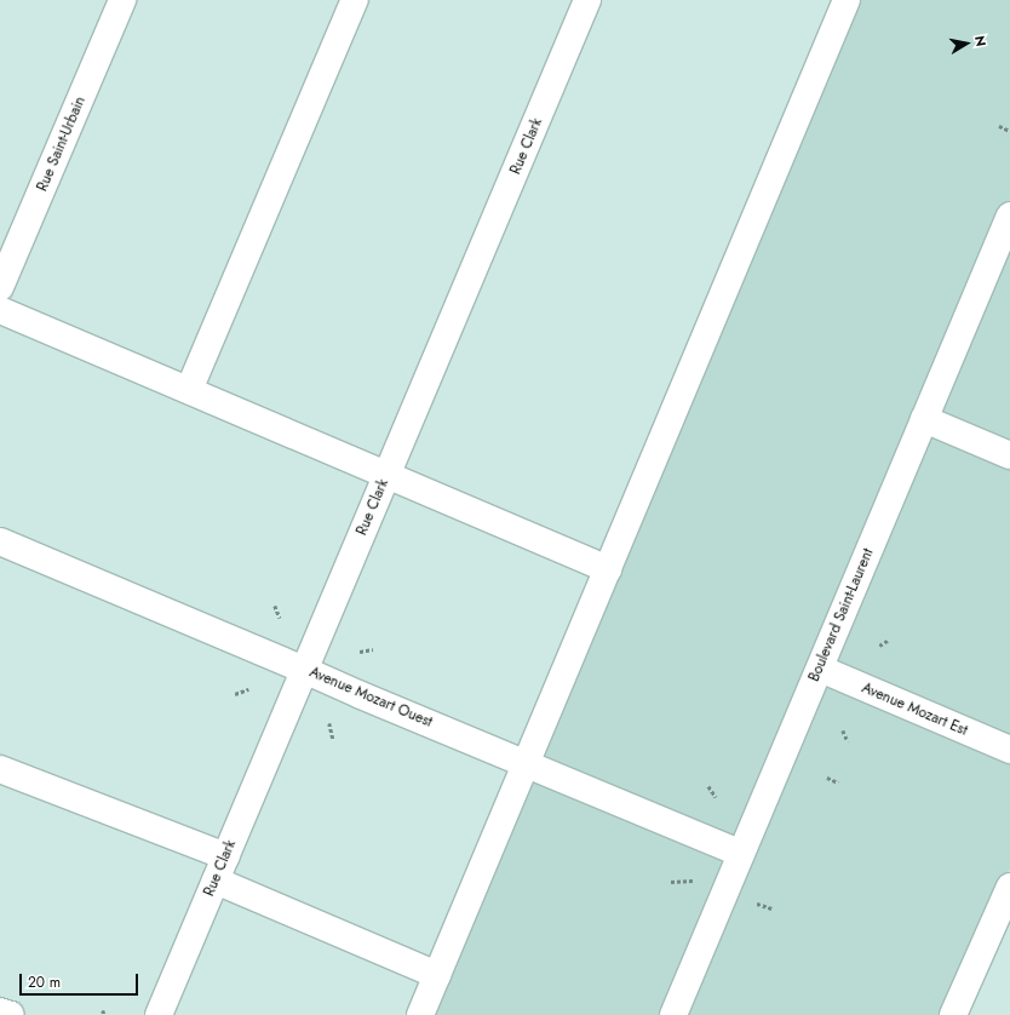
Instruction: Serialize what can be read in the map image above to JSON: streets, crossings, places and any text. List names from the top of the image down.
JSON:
{
  "streets": {
    "main road": [
      "Rue Saint-Urbain",
      "Rue Clark",
      "Boulevard Saint-Laurent",
      "Avenue Mozart Ouest",
      "Avenue Mozart Est"
    ]
  },
  "crossings": [
    ["Rue Clark", "Avenue Mozart Ouest"],
    ["Boulevard Saint-Laurent", "Avenue Mozart Ouest"],
    ["Boulevard Saint-Laurent", "Avenue Mozart Est"]
  ],
  "scale_bar": "20 m",
  "north": "right"
}
